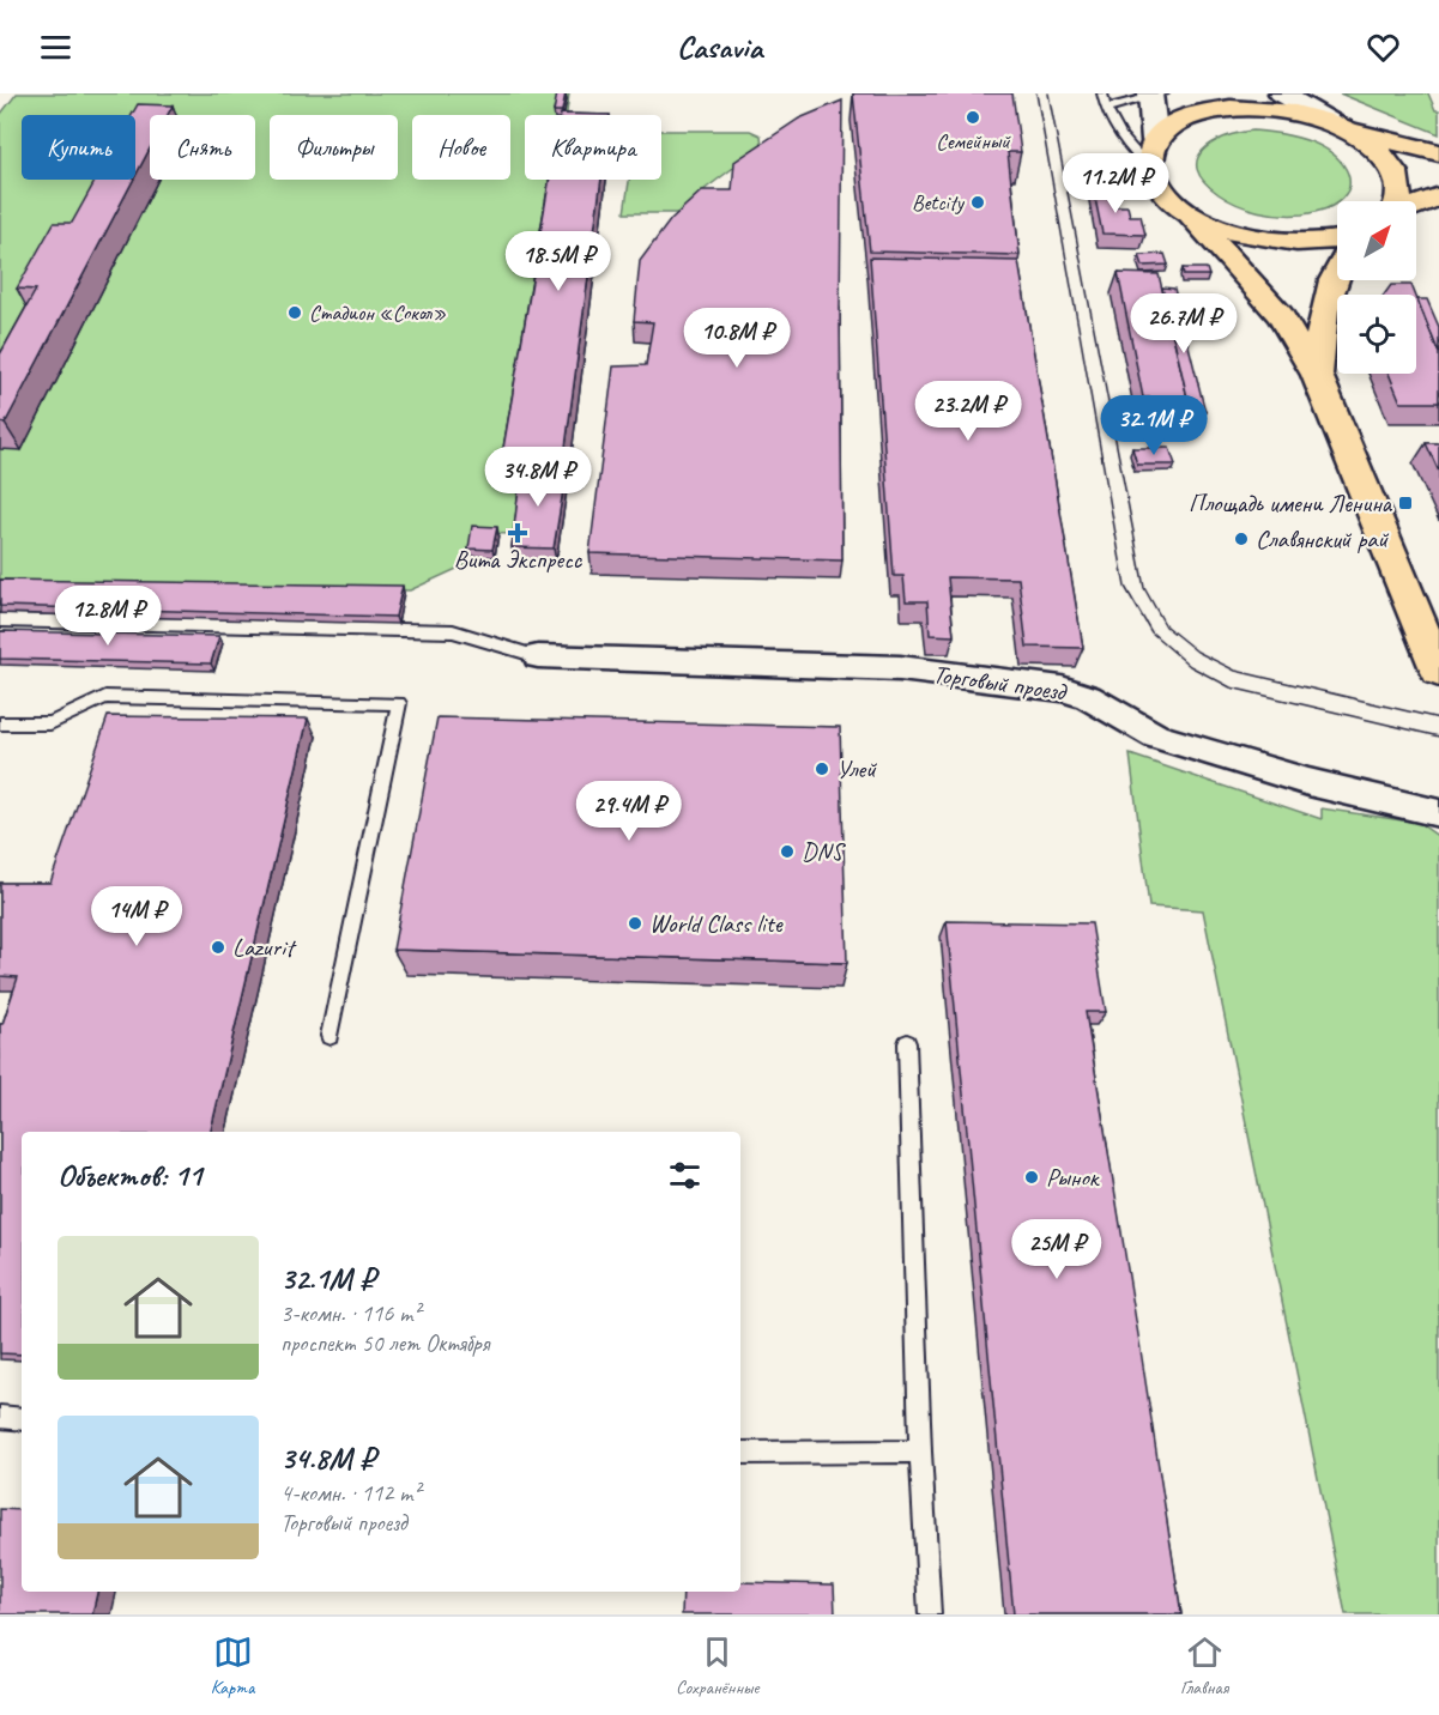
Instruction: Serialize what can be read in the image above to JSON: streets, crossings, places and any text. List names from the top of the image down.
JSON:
{
  "streets": {
    "street": ["Торговый проезд"]
  },
  "places": {
    "other": [
      "Семейный",
      "Betcity",
      "Стадион «Сокол»",
      "Славянский рай",
      "Улей",
      "DNS",
      "World Class lite",
      "Lazurit",
      "Рынок"
    ],
    "transit": ["Площадь имени Ленина"],
    "health": ["Вита Экспресс"]
  },
  "north": "top right",
  "page": {
    "header": "Casavia",
    "chip": [
      "Купить",
      "Снять",
      "Фильтры",
      "Новое",
      "Квартира"
    ],
    "price": [
      "11.2M ₽",
      "18.5M ₽",
      "26.7M ₽",
      "10.8M ₽",
      "23.2M ₽",
      "32.1M ₽",
      "34.8M ₽",
      "12.8M ₽",
      "29.4M ₽",
      "14M ₽",
      "25M ₽"
    ],
    "heading": "Объектов: 11",
    "list": [
      {
        "name": "32.1M ₽",
        "note": "3-комн. · 116 m² · проспект 50 лет Октября"
      },
      {
        "name": "34.8M ₽",
        "note": "4-комн. · 112 m² · Торговый проезд"
      }
    ],
    "tabs": ["Карта", "Сохранённые", "Главная"]
  }
}
